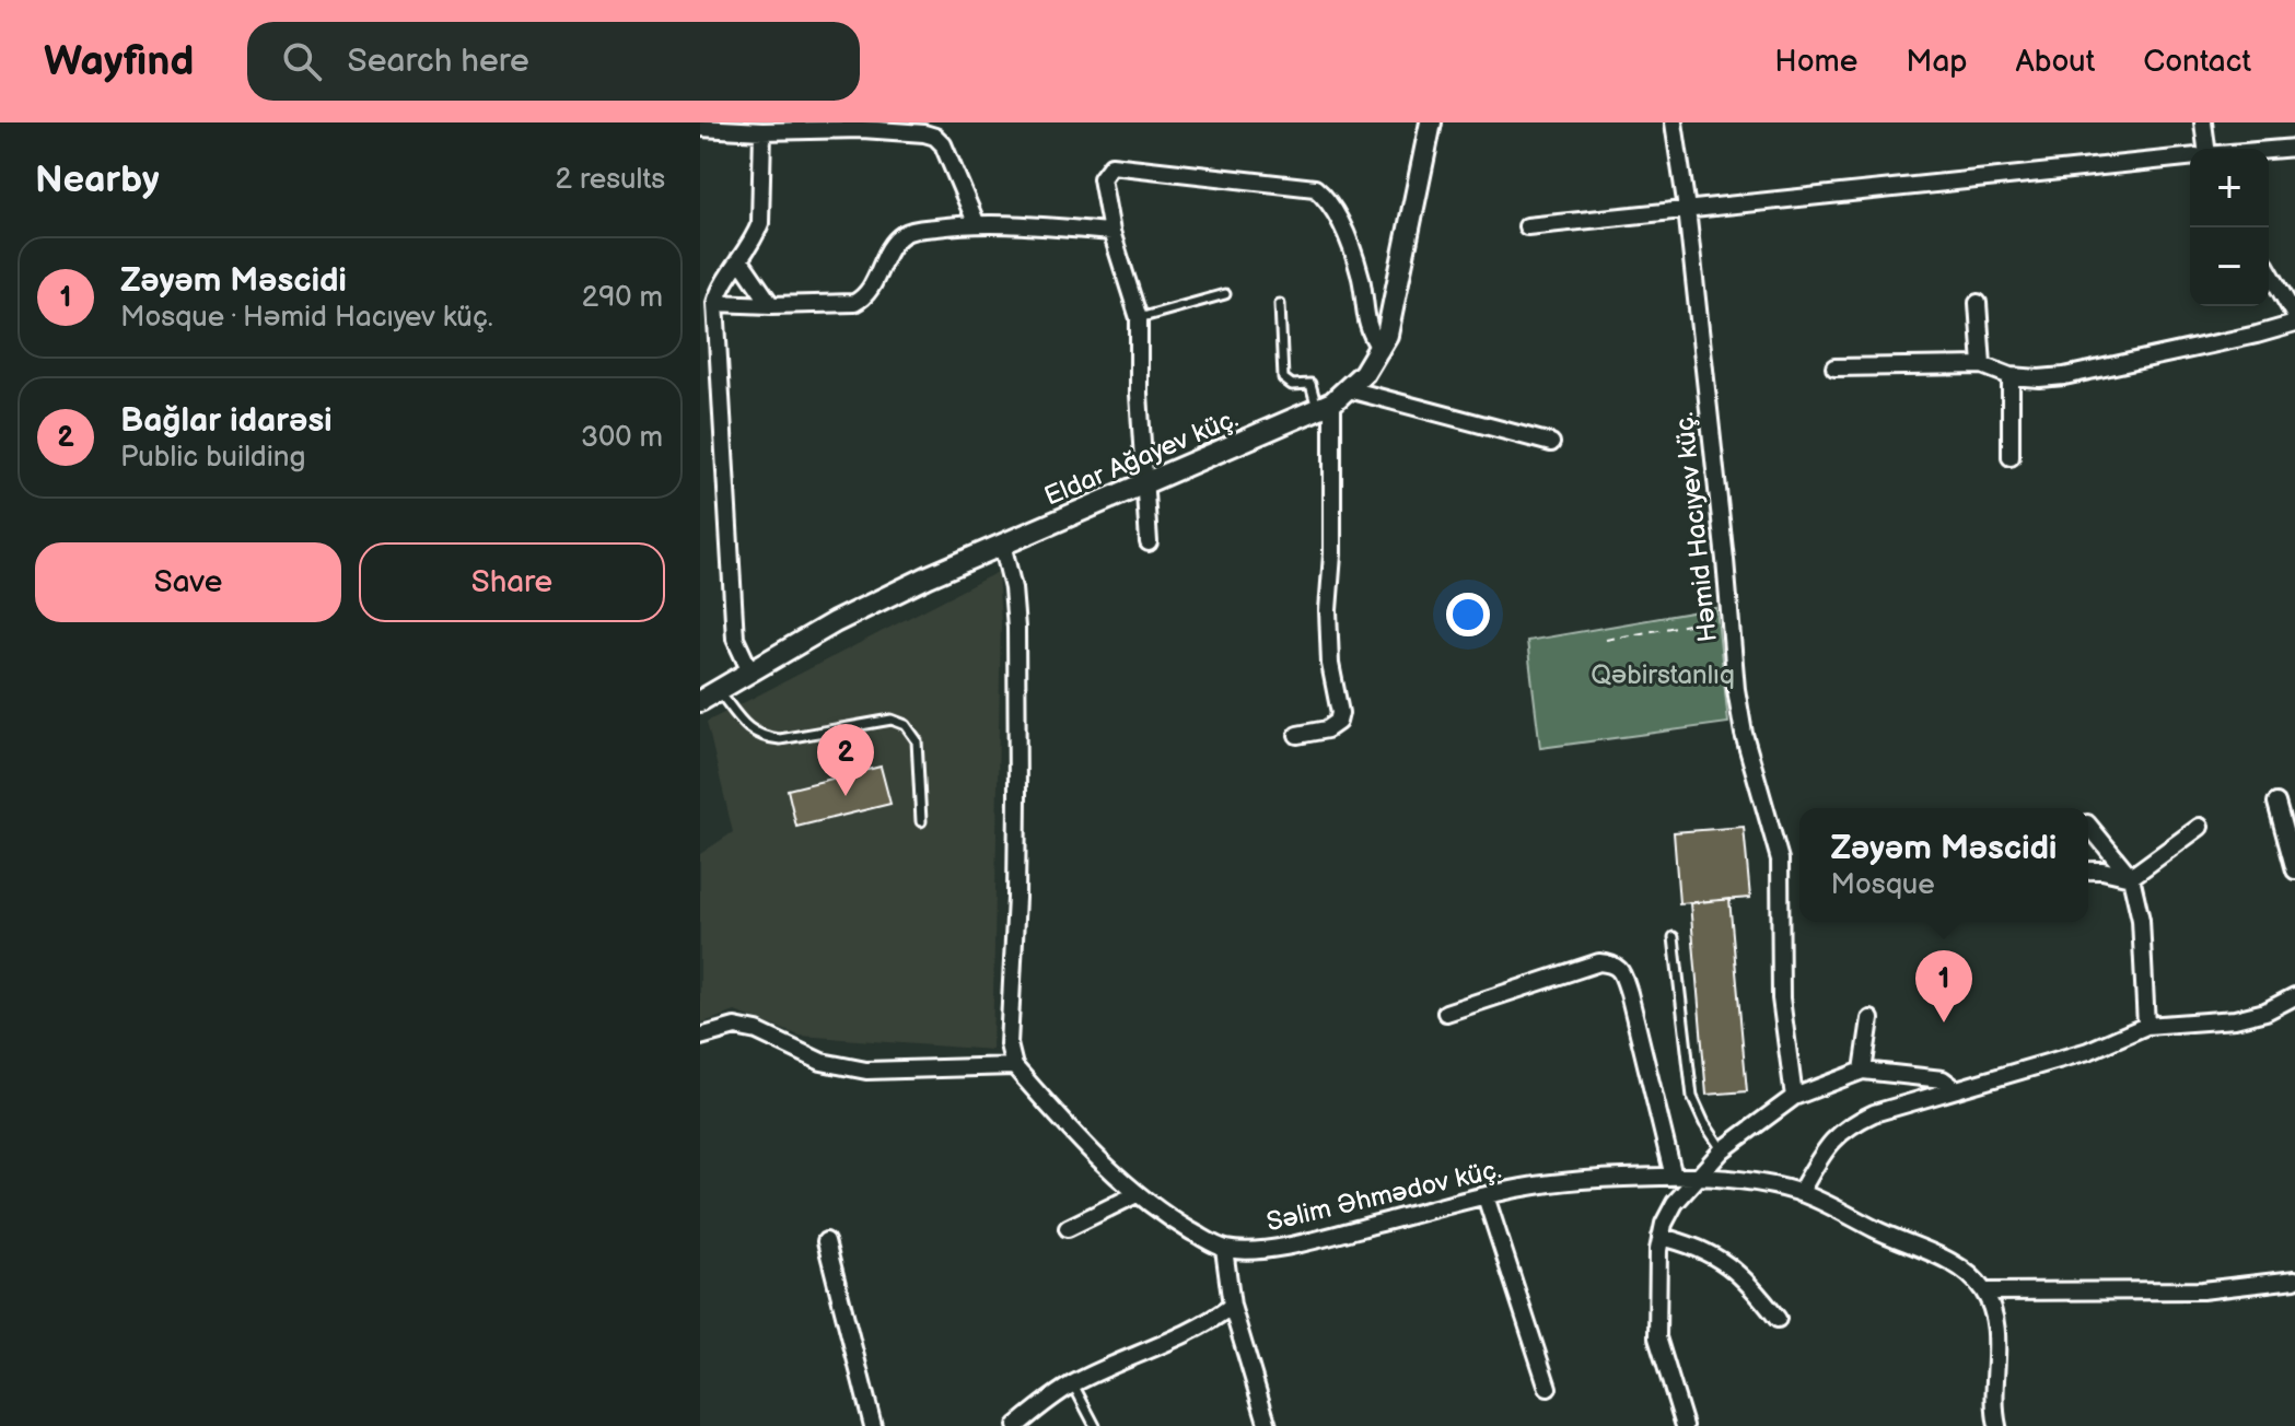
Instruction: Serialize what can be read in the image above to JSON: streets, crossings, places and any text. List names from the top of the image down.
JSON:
{
  "streets": {
    "main road": ["Eldar Ağayev küç."],
    "street": ["Həmid Hacıyev küç.", "Səlim Əhmədov küç."]
  },
  "parks": ["Qəbirstanlıq"],
  "page": {
    "header": "Wayfind",
    "search": "Search here",
    "nav": [
      "Home",
      "Map",
      "About",
      "Contact"
    ],
    "heading": ["Nearby", "2 results"],
    "map_buttons": ["+", "−"],
    "list": [
      {
        "mark": "1",
        "name": "Zəyəm Məscidi",
        "note": "Mosque · Həmid Hacıyev küç.",
        "value": "290 m"
      },
      {
        "mark": "2",
        "name": "Bağlar idarəsi",
        "note": "Public building",
        "value": "300 m"
      }
    ],
    "buttons": ["Save", "Share"],
    "pins": ["2", "1"],
    "popup": ["Zəyəm Məscidi", "Mosque"]
  }
}
